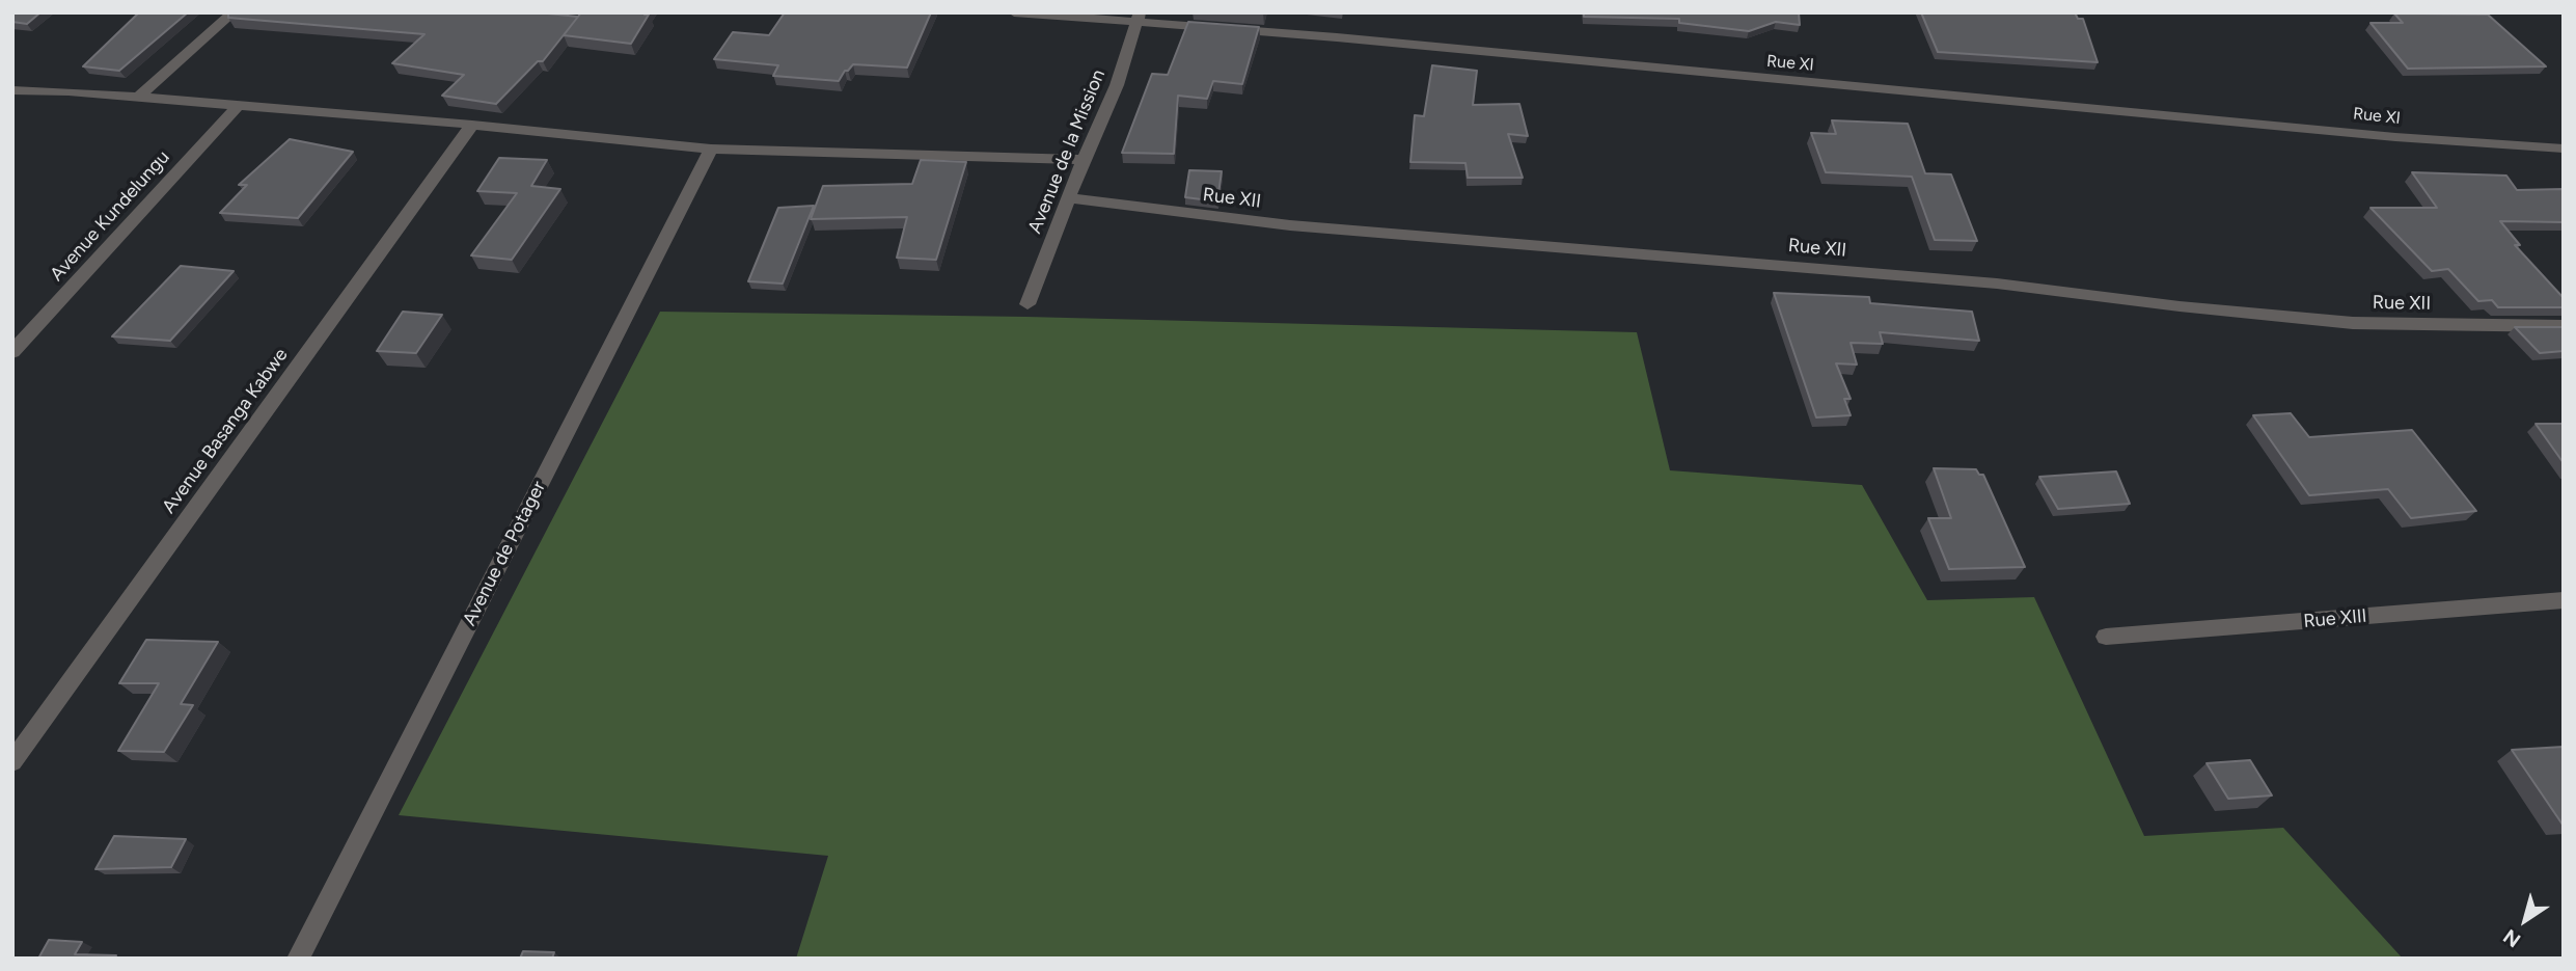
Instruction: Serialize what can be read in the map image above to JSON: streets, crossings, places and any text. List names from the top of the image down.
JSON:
{
  "streets": {
    "street": [
      "Rue XI",
      "Avenue de la Mission",
      "Rue XII",
      "Avenue Kundelungu",
      "Avenue Basanga Kabwe",
      "Avenue de Potager",
      "Rue XIII"
    ]
  },
  "crossings": [
    ["Rue XI", "Avenue de la Mission"],
    ["Avenue de la Mission", "Rue XII"]
  ],
  "north": "bottom left"
}
